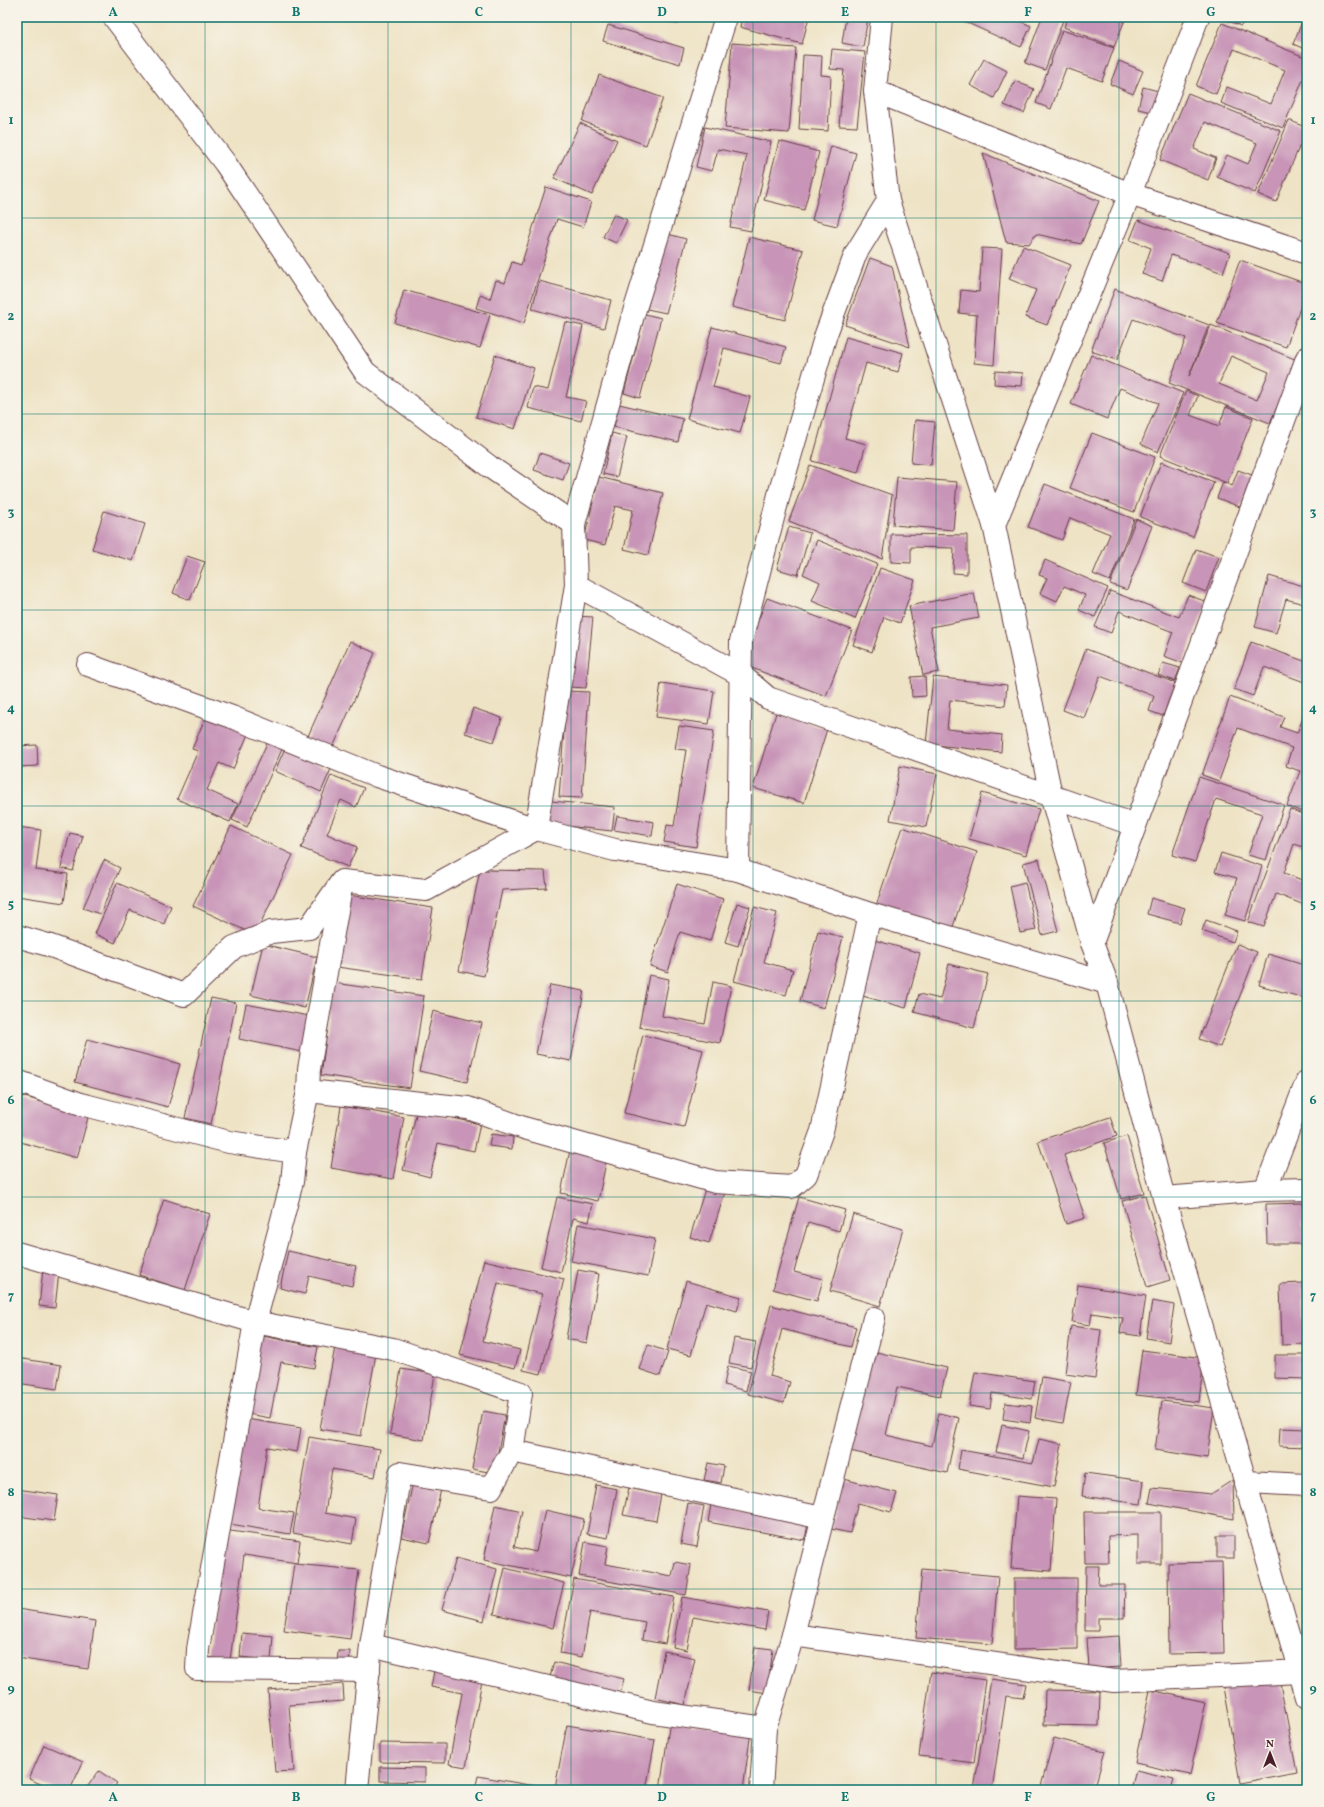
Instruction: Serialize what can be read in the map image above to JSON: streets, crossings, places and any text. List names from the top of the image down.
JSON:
{
  "north": "top",
  "grid": {
    "columns": [
      "A",
      "B",
      "C",
      "D",
      "E",
      "F",
      "G"
    ],
    "rows": [
      "1",
      "2",
      "3",
      "4",
      "5",
      "6",
      "7",
      "8",
      "9"
    ]
  }
}
